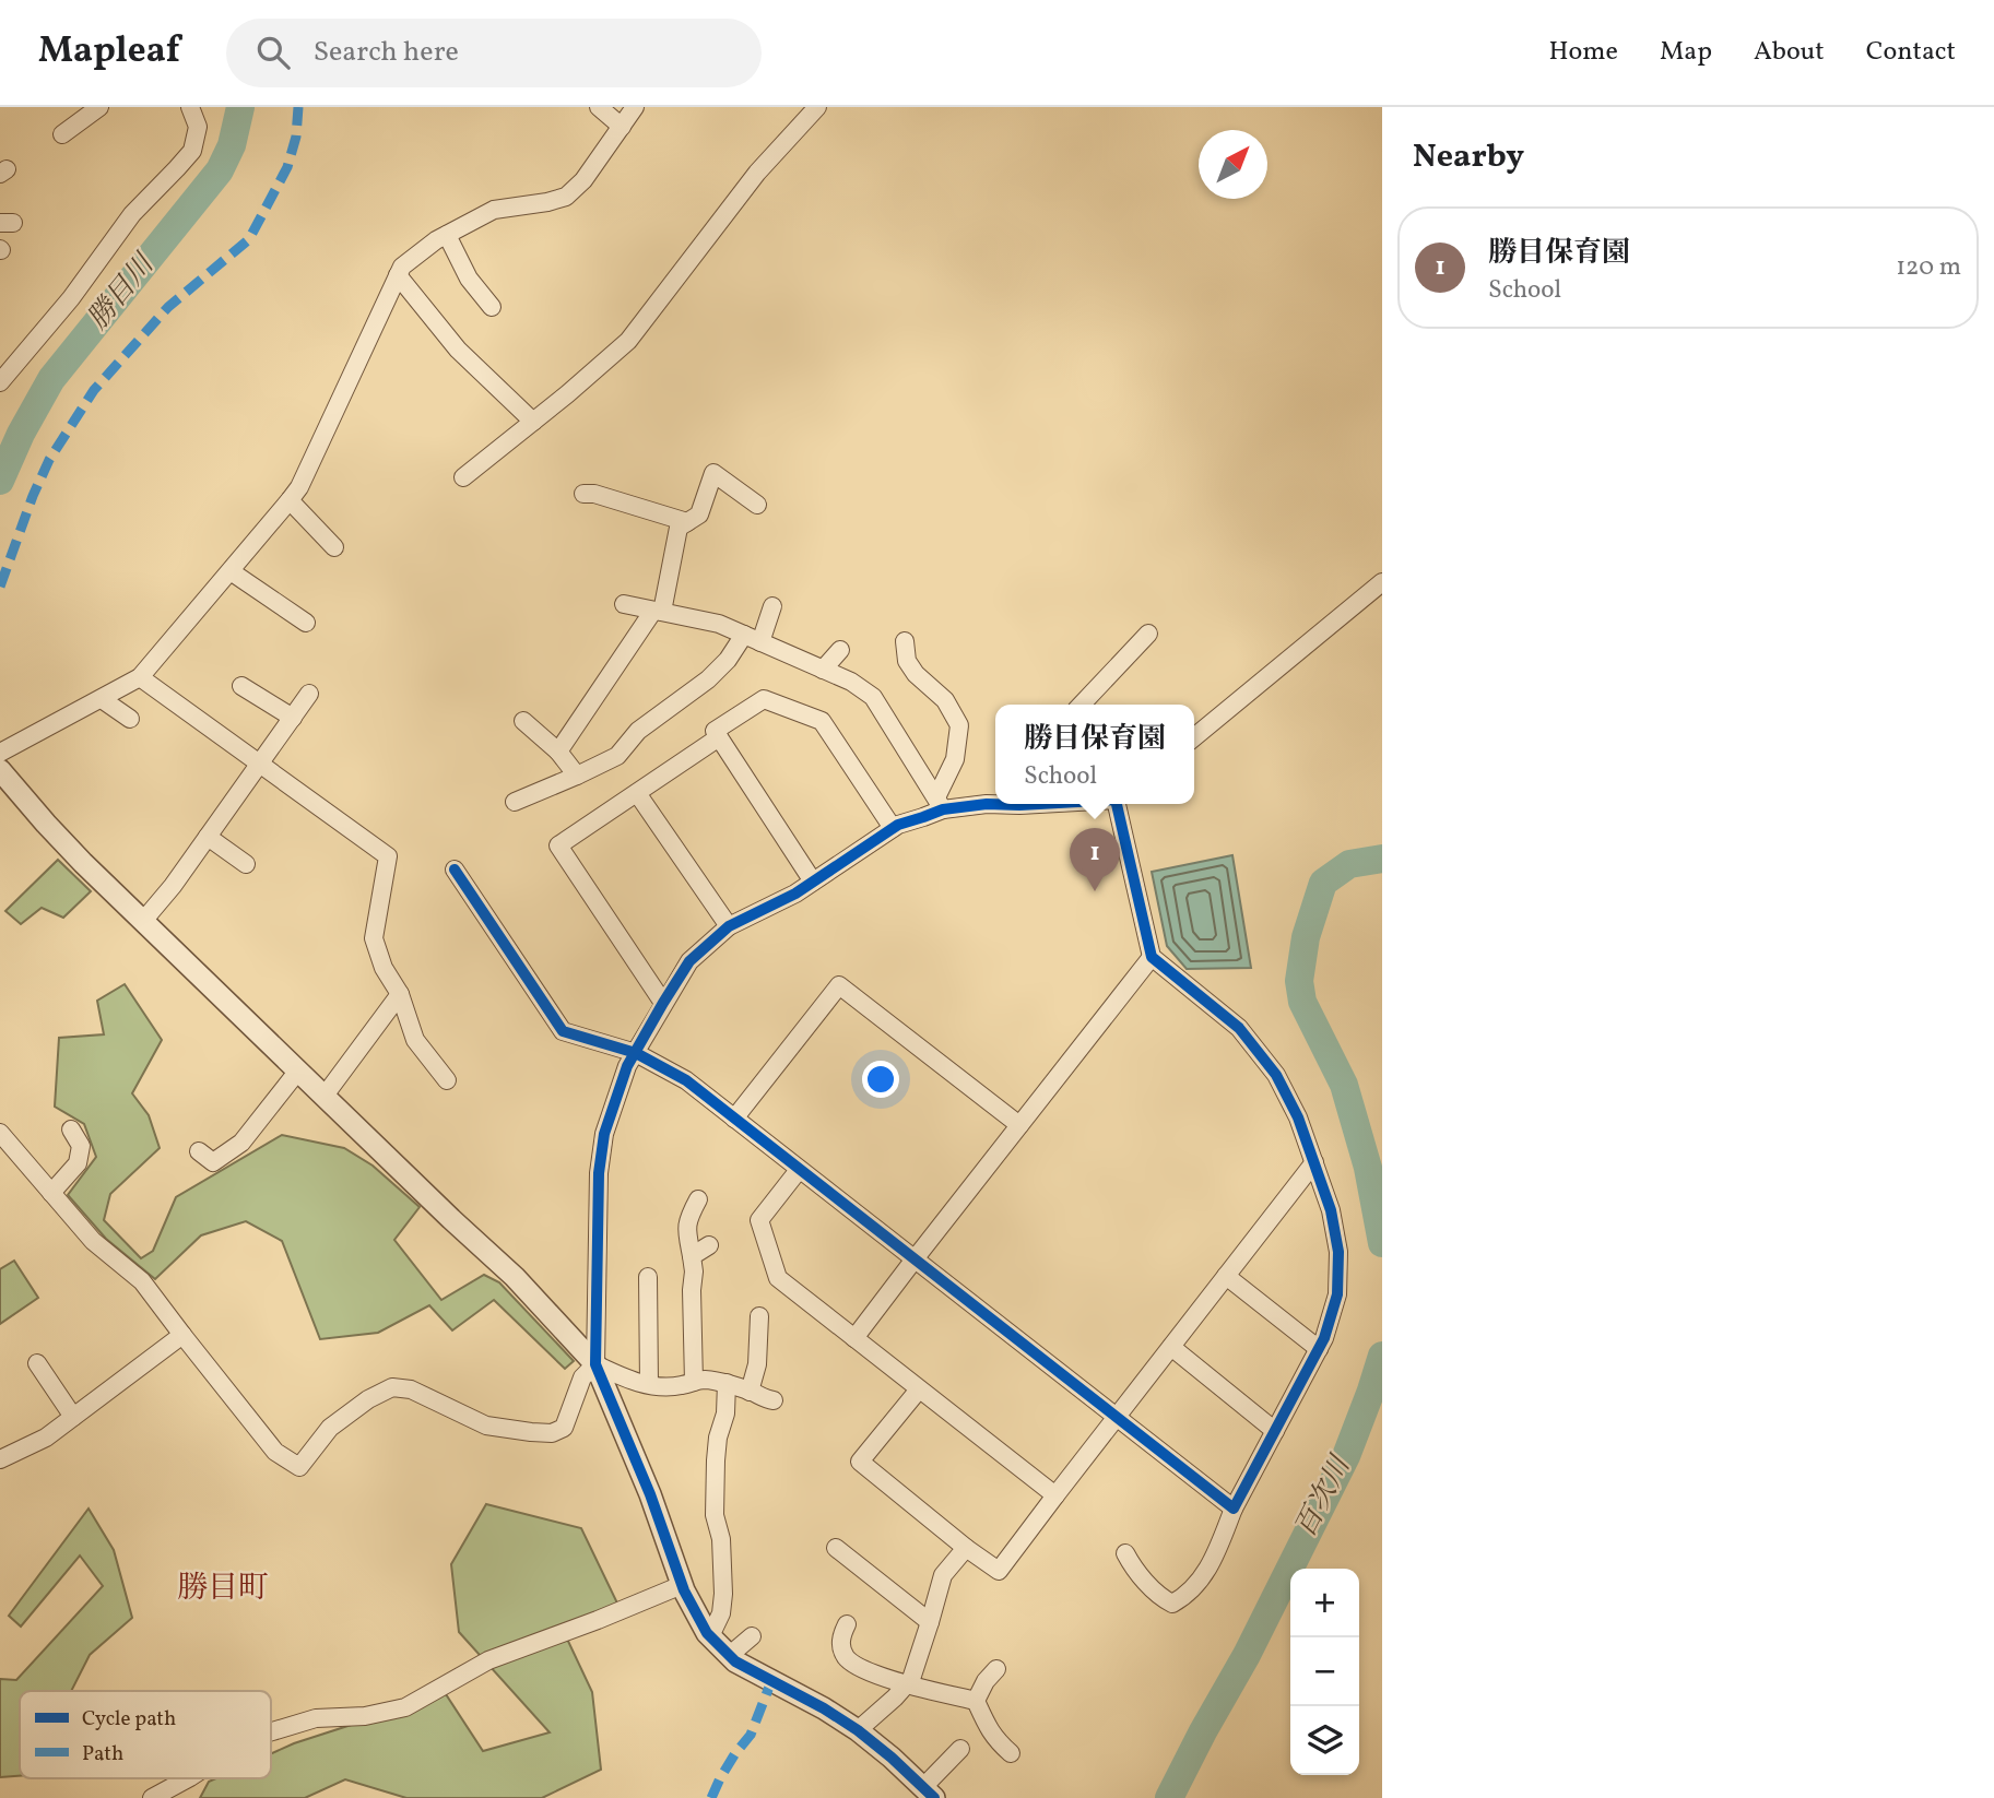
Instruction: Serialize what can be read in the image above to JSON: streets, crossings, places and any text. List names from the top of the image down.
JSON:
{
  "districts": ["勝目町"],
  "water": ["勝目川", "百次川"],
  "legend": ["Cycle path", "Path"],
  "north": "top right",
  "page": {
    "header": "Mapleaf",
    "search": "Search here",
    "nav": [
      "Home",
      "Map",
      "About",
      "Contact"
    ],
    "heading": "Nearby",
    "list": [
      {
        "mark": "1",
        "name": "勝目保育園",
        "note": "School",
        "value": "120 m"
      }
    ],
    "popup": ["勝目保育園", "School"],
    "pins": "1",
    "map_buttons": ["+", "−"]
  }
}
